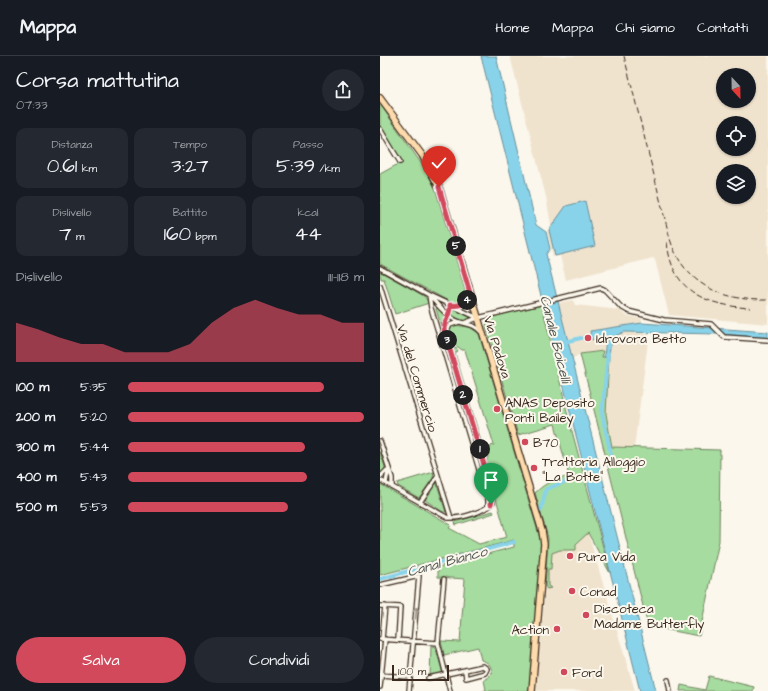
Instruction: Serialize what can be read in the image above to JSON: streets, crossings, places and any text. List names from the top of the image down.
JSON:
{
  "streets": {
    "main road": ["Via Padova"],
    "street": ["Via del Commercio"]
  },
  "water": ["Canale Boicelli", "Canal Bianco"],
  "places": [
    "Idrovora Betto",
    "ANAS Deposito Ponti Bailey",
    "B70",
    "Trattoria Alloggio \"La Botte\"",
    "Pura Vida",
    "Conad",
    "Discoteca Madame Butterfly",
    "Action",
    "Ford"
  ],
  "scale_bar": "100 m",
  "north": "bottom",
  "page": {
    "header": "Mappa",
    "nav": [
      "Home",
      "Mappa",
      "Chi siamo",
      "Contatti"
    ],
    "heading": ["Corsa mattutina", "07:33"],
    "stats": [
      ["Distanza", "0.61 km"],
      ["Tempo", "3:27"],
      ["Passo", "5:39 /km"],
      ["Dislivello", "7 m"],
      ["Battito", "160 bpm"],
      ["kcal", "44"]
    ],
    "pins": [
      "5",
      "4",
      "3",
      "2",
      "1"
    ],
    "chart": ["Dislivello", "111–118 m"],
    "list": [
      {
        "name": "100 m",
        "note": "5:35"
      },
      {
        "name": "200 m",
        "note": "5:20"
      },
      {
        "name": "300 m",
        "note": "5:44"
      },
      {
        "name": "400 m",
        "note": "5:43"
      },
      {
        "name": "500 m",
        "note": "5:53"
      }
    ],
    "buttons": ["Salva", "Condividi"],
    "scale": "100 m"
  }
}
